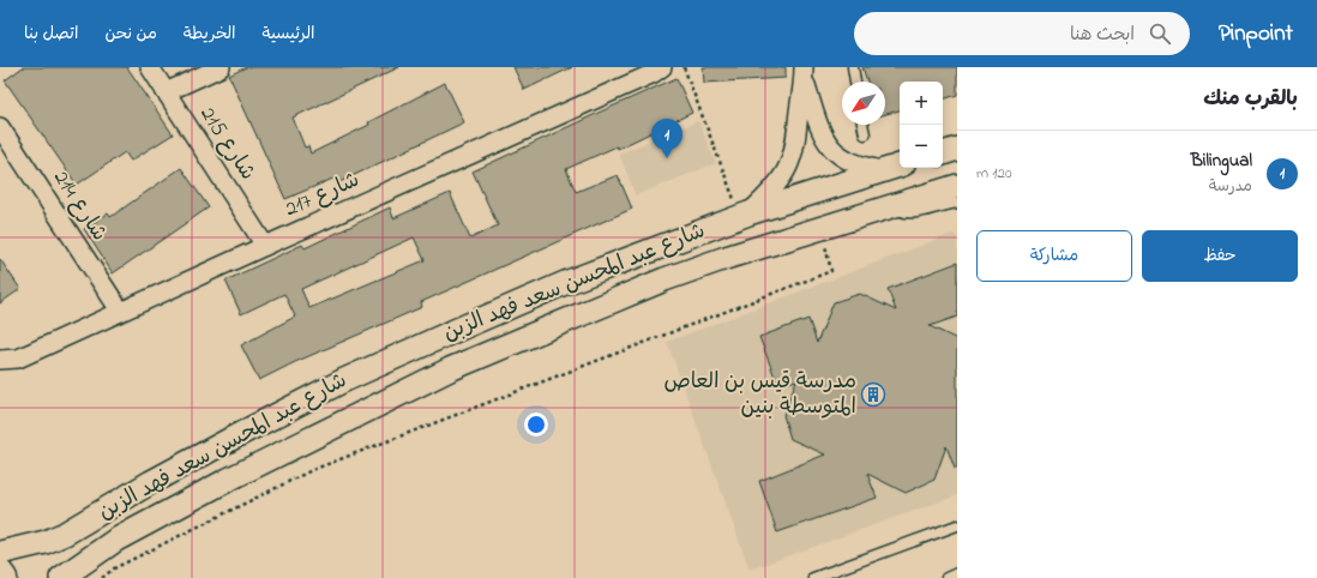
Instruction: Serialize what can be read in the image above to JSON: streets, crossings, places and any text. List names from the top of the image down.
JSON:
{
  "streets": {
    "street": [
      "شارع 215",
      "شارع 217",
      "شارع 214",
      "شارع عبد المحسن سعد فهد الزبن"
    ]
  },
  "crossings": [
    ["شارع 215", "شارع 217"],
    ["شارع 217", "شارع 214"]
  ],
  "places": {
    "building": ["مدرسة قيس بن العاص المتوسطة بنين"]
  },
  "north": "bottom left",
  "page": {
    "header": "Pinpoint",
    "search": "ابحث هنا",
    "nav": [
      "الرئيسية",
      "الخريطة",
      "من نحن",
      "اتصل بنا"
    ],
    "heading": "بالقرب منك",
    "map_buttons": ["+", "−"],
    "pins": "1",
    "list": [
      {
        "mark": "1",
        "name": "Bilingual",
        "note": "مدرسة",
        "value": "120 m"
      }
    ],
    "buttons": ["حفظ", "مشاركة"]
  }
}
